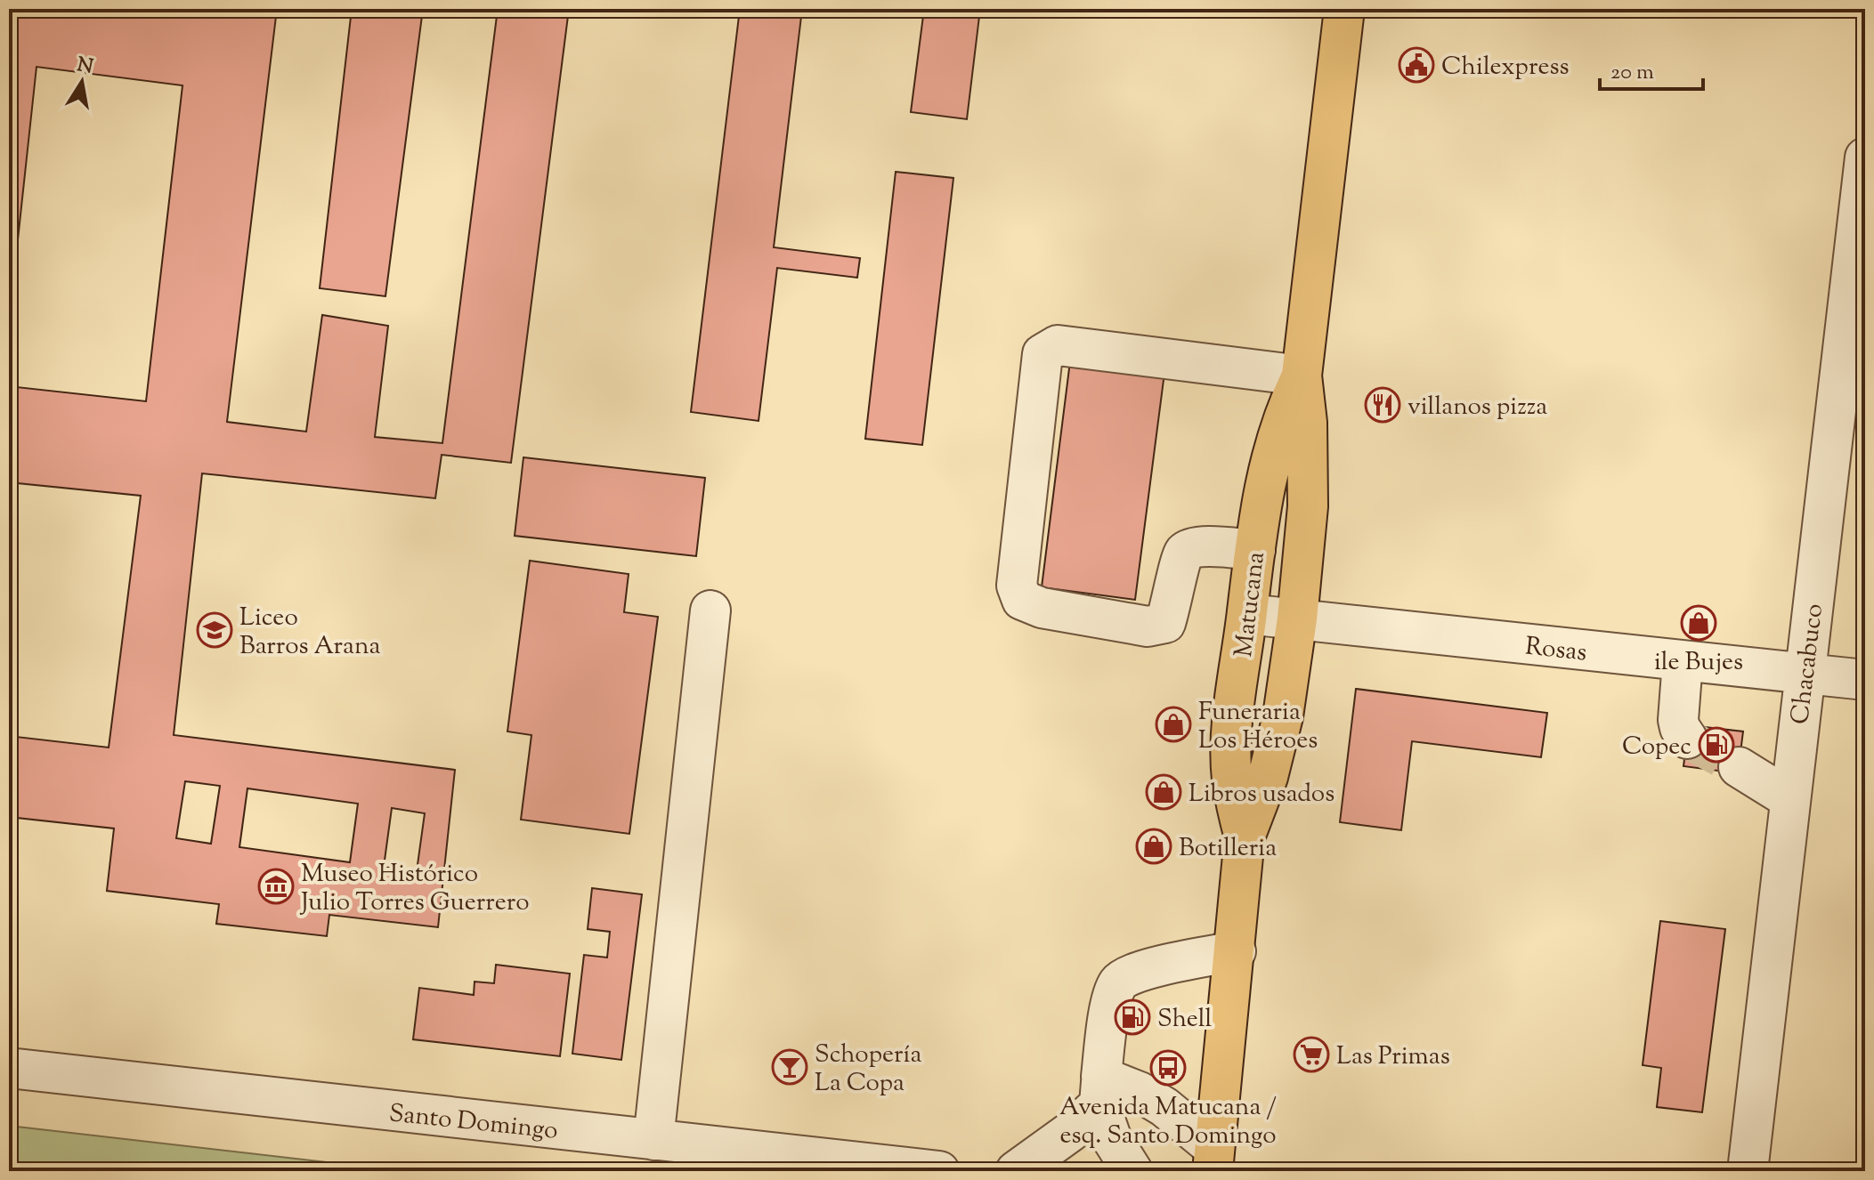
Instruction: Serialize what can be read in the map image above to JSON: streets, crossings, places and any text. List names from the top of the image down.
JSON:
{
  "streets": {
    "main road": ["Matucana"],
    "street": ["Rosas", "Chacabuco", "Santo Domingo"]
  },
  "crossings": [
    ["Matucana", "Rosas"],
    ["Rosas", "Chacabuco"]
  ],
  "places": {
    "public building": ["Chilexpress"],
    "restaurant": ["villanos pizza"],
    "shop": [
      "ile Bujes",
      "Funeraria Los Héroes",
      "Libros usados",
      "Botilleria"
    ],
    "school or university": ["Liceo Barros Arana"],
    "fuel station": ["Copec", "Shell"],
    "museum": ["Museo Histórico Julio Torres Guerrero"],
    "supermarket": ["Las Primas"],
    "bar": ["Schopería La Copa"],
    "bus stop": ["Avenida Matucana / esq. Santo Domingo"]
  },
  "scale_bar": "20 m",
  "north": "top"
}
